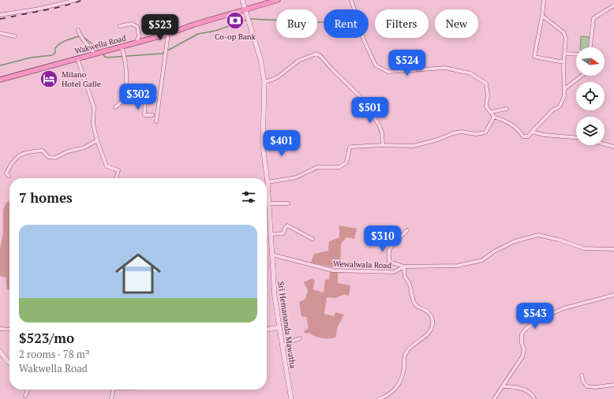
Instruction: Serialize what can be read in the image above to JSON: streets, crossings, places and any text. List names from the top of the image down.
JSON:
{
  "streets": {
    "main road": ["Wakwella Road", "Sri Hemananda Mawatha"],
    "street": ["Wewalwala Road"]
  },
  "crossings": [
    ["Wakwella Road", "Sri Hemananda Mawatha"],
    ["Wewalwala Road", "Sri Hemananda Mawatha"]
  ],
  "places": {
    "bank": ["Co-op Bank"],
    "hotel": ["Milano Hotel Galle"]
  },
  "north": "right",
  "page": {
    "chip": [
      "Buy",
      "Rent",
      "Filters",
      "New"
    ],
    "price": [
      "$523",
      "$524",
      "$302",
      "$501",
      "$401",
      "$310",
      "$543"
    ],
    "heading": "7 homes",
    "list": [
      {
        "name": "$523/mo",
        "note": "2 rooms · 78 m² · Wakwella Road"
      }
    ]
  }
}
